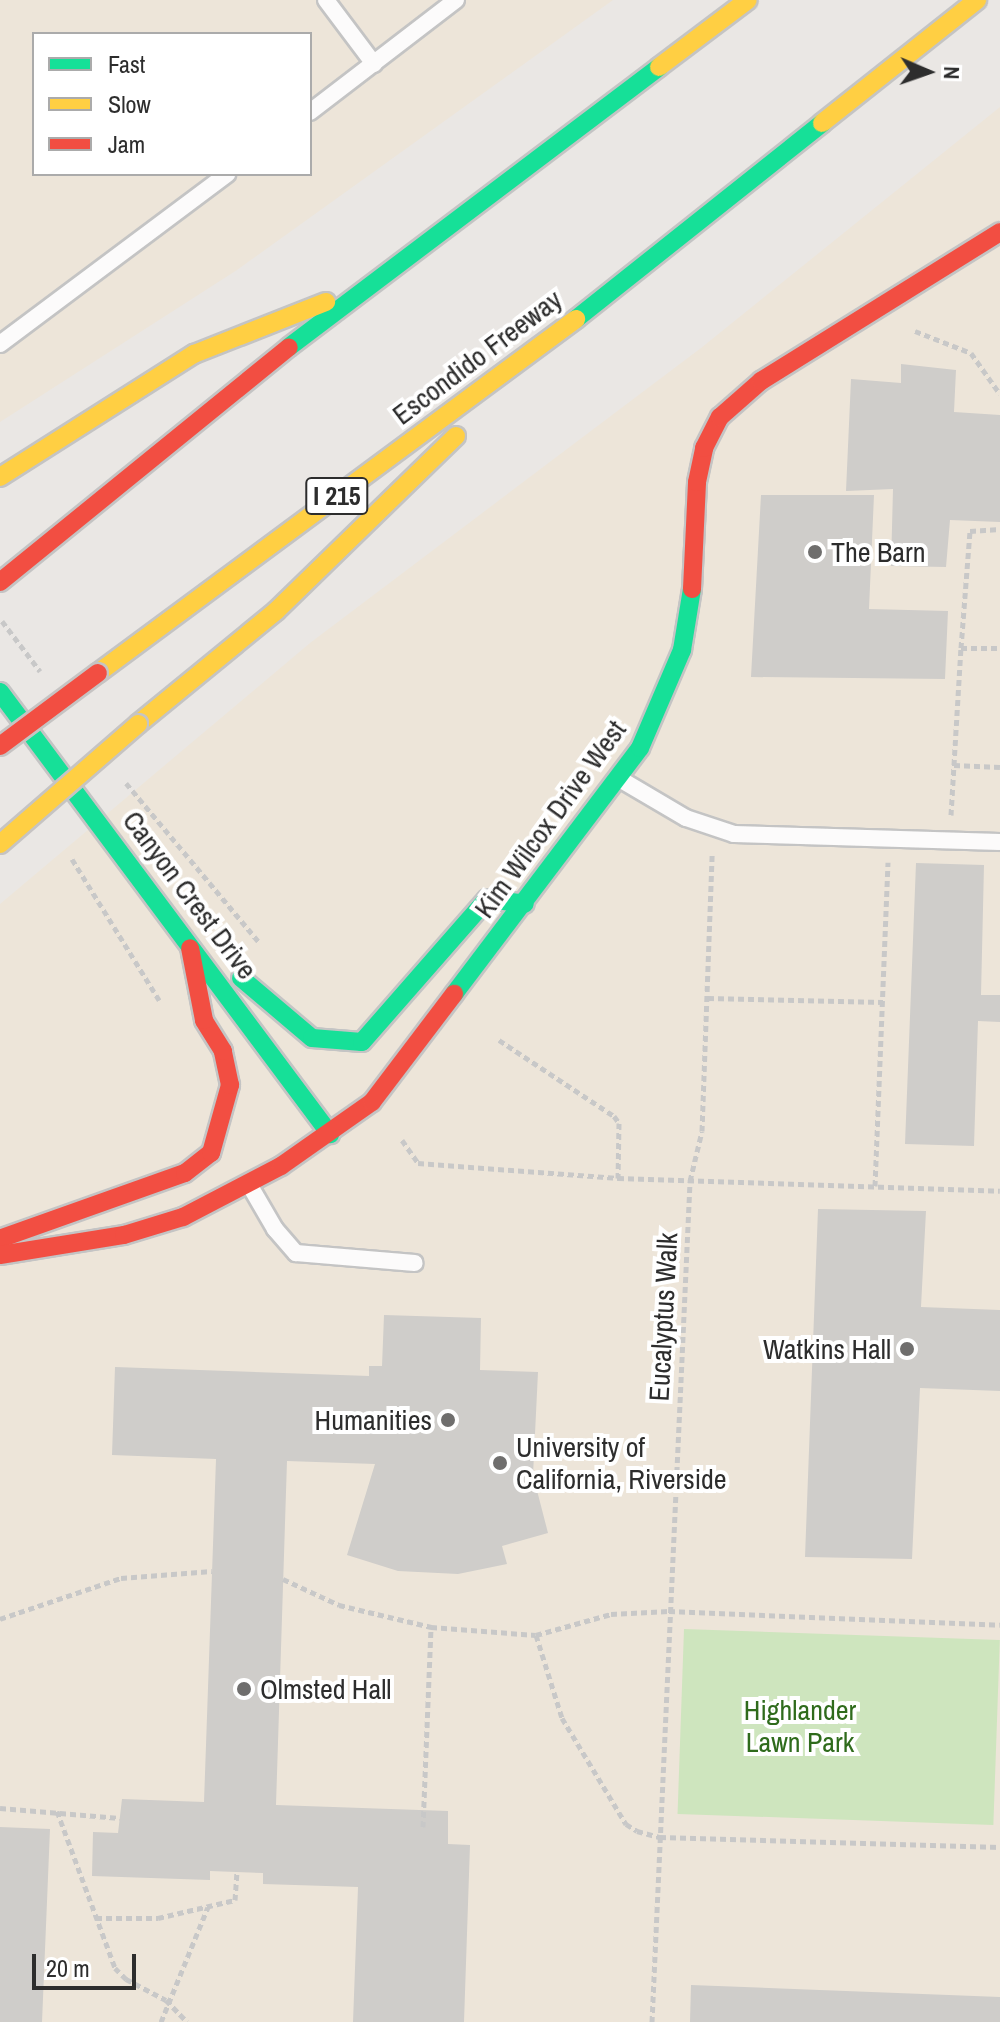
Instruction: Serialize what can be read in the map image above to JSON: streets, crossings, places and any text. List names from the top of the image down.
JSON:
{
  "streets": {
    "main road": [
      "Escondido Freeway",
      "I 215",
      "Kim Wilcox Drive West",
      "Canyon Crest Drive"
    ],
    "path": ["Eucalyptus Walk"]
  },
  "crossings": [
    ["Kim Wilcox Drive West", "Canyon Crest Drive"]
  ],
  "parks": ["Highlander Lawn Park"],
  "places": [
    "The Barn",
    "Watkins Hall",
    "Humanities",
    "University of California, Riverside",
    "Olmsted Hall"
  ],
  "legend": ["Fast", "Slow", "Jam"],
  "scale_bar": "20 m",
  "north": "right"
}
